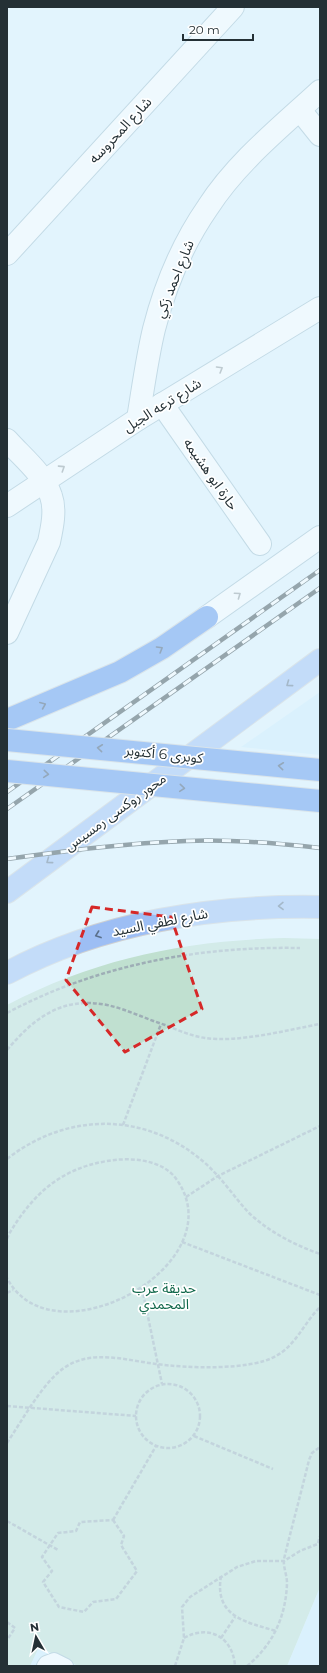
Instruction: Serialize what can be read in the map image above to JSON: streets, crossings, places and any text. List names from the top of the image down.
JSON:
{
  "streets": {
    "highway": ["كوبرى 6 أكتوبر"],
    "main road": ["محور روكسى رمسيس", "شارع لطفي السيد"],
    "street": [
      "شارع المحروسه",
      "شارع احمد زكي",
      "شارع ترعه الجبل",
      "حارة ابو هشيمه"
    ]
  },
  "crossings": [
    ["شارع احمد زكي", "شارع ترعه الجبل"],
    ["شارع ترعه الجبل", "حارة ابو هشيمه"]
  ],
  "one_way": ["شارع ترعه الجبل", "محور روكسى رمسيس", "شارع لطفي السيد"],
  "parks": ["حديقة عرب المحمدي"],
  "scale_bar": "20 m",
  "north": "top"
}
